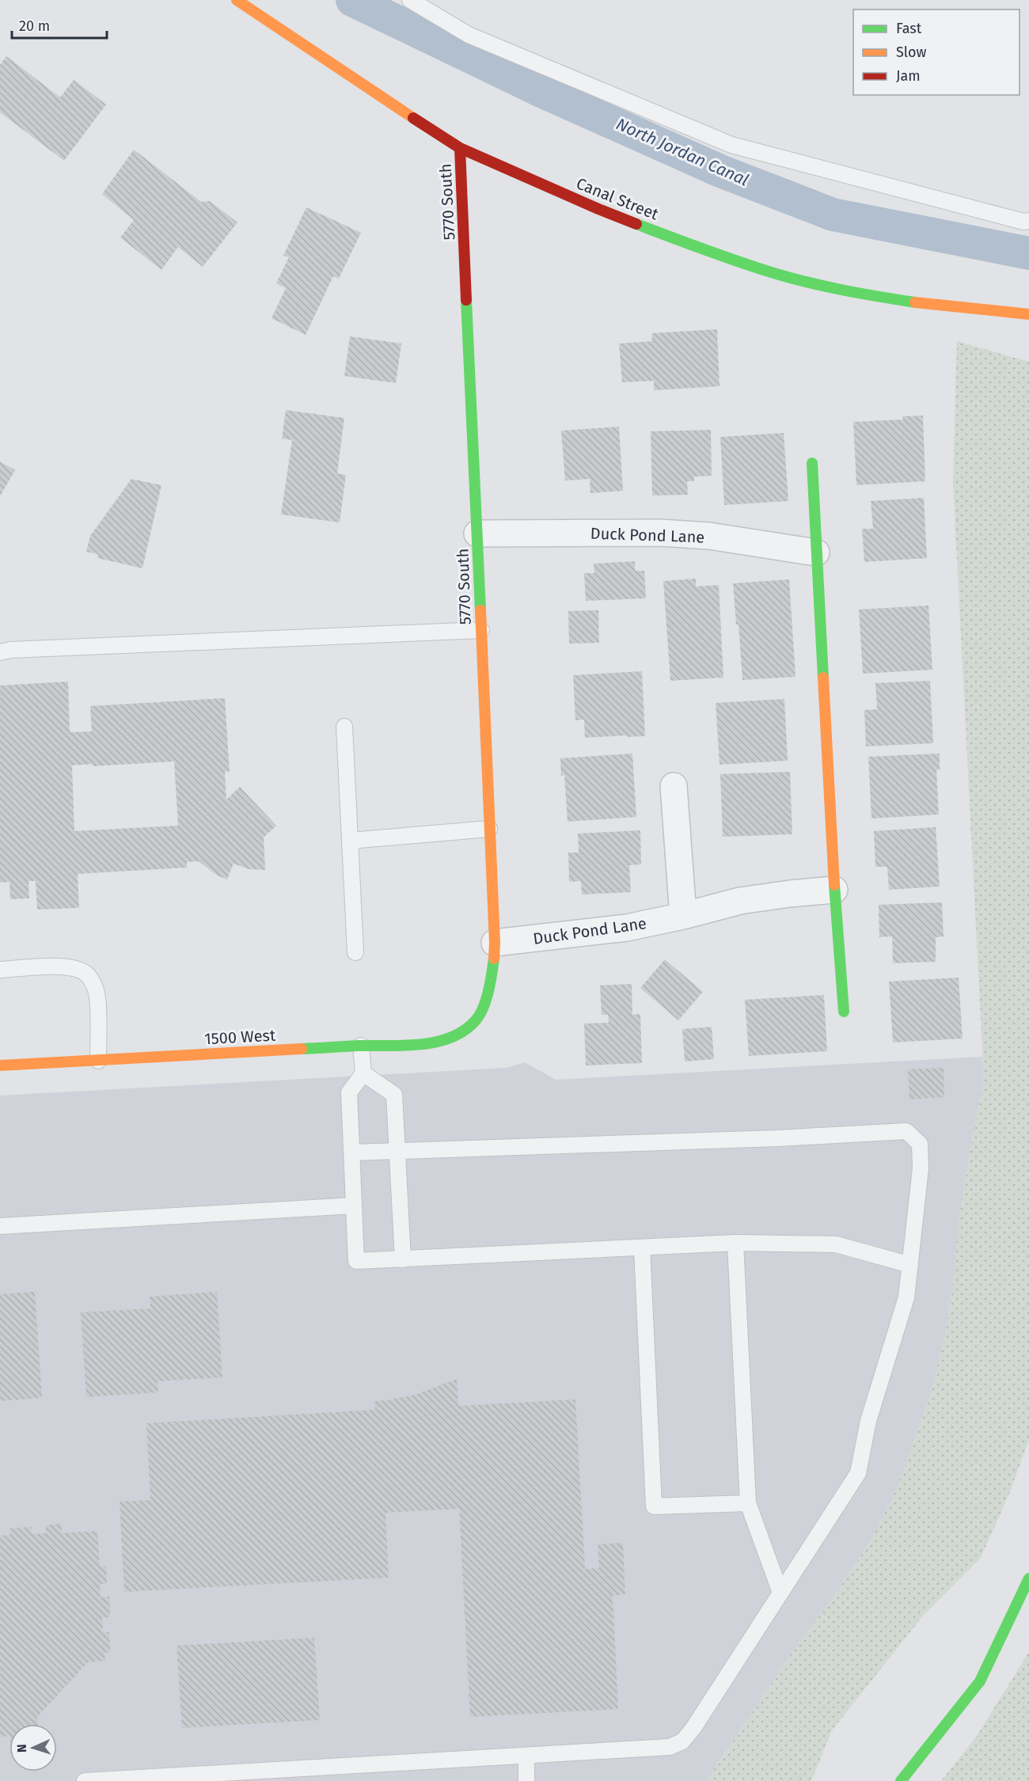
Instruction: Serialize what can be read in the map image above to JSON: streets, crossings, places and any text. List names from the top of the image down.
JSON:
{
  "streets": {
    "main road": ["Canal Street", "5770 South", "1500 West"],
    "street": ["Duck Pond Lane"]
  },
  "crossings": [
    ["Canal Street", "5770 South"],
    ["5770 South", "Duck Pond Lane"],
    ["5770 South", "1500 West"]
  ],
  "water": ["North Jordan Canal"],
  "legend": ["Fast", "Slow", "Jam"],
  "scale_bar": "20 m",
  "north": "left"
}
